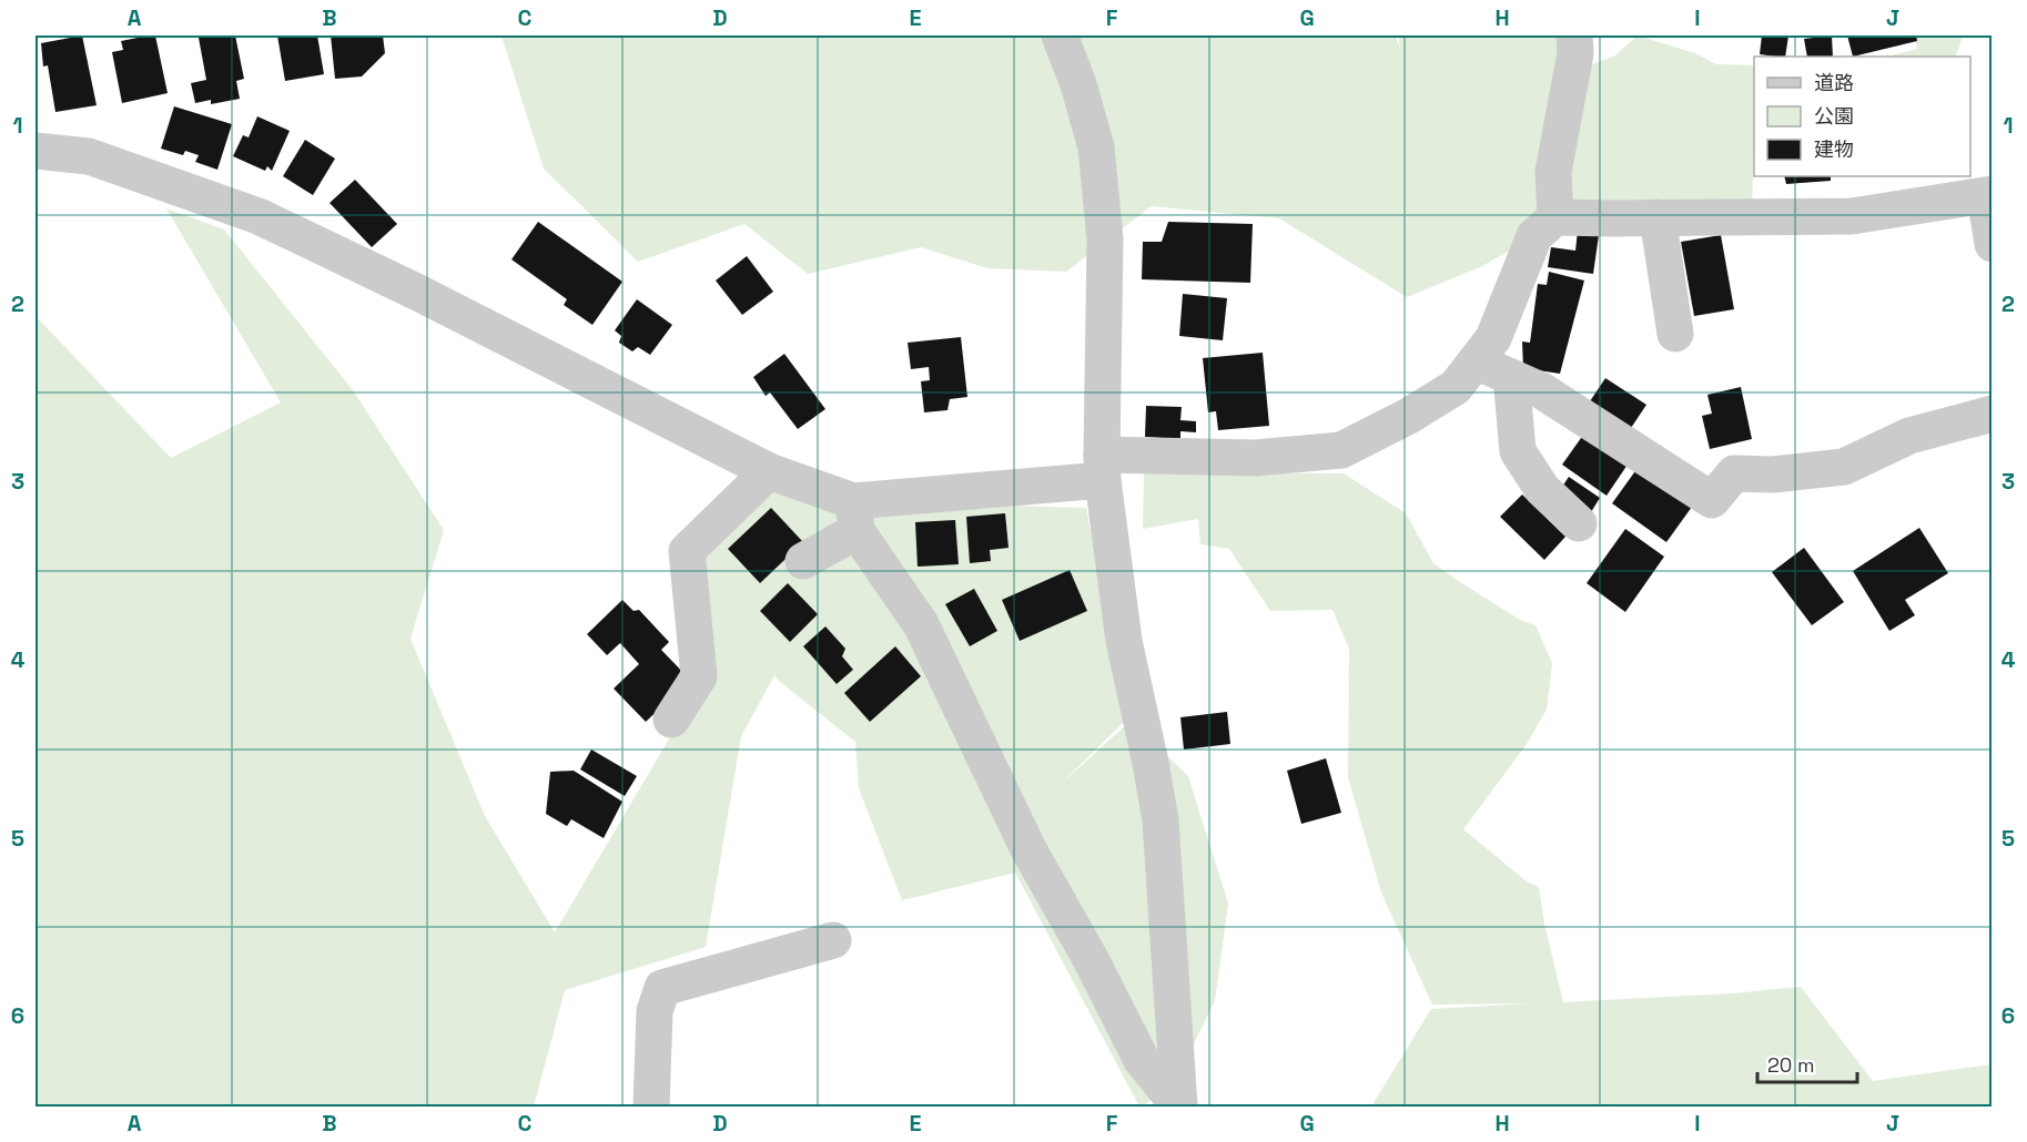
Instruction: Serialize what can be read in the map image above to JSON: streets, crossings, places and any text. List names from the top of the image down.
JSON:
{
  "legend": ["道路", "公園", "建物"],
  "scale_bar": "20 m",
  "grid": {
    "columns": [
      "A",
      "B",
      "C",
      "D",
      "E",
      "F",
      "G",
      "H",
      "I",
      "J"
    ],
    "rows": [
      "1",
      "2",
      "3",
      "4",
      "5",
      "6"
    ]
  }
}
